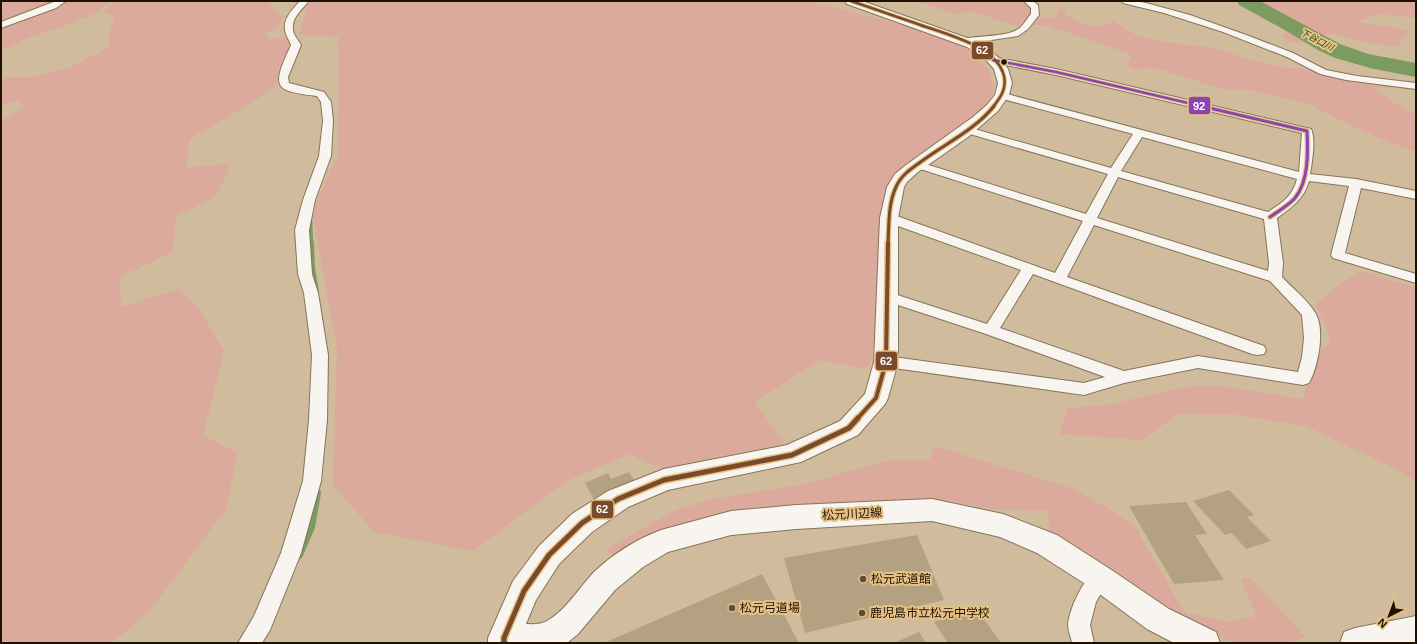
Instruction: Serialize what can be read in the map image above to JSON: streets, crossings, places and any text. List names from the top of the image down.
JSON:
{
  "streets": {
    "main road": ["松元川辺線"]
  },
  "water": ["下谷口川"],
  "places": ["松元武道館", "松元弓道場", "鹿児島市立松元中学校"],
  "lines": ["transit line 62", "transit line 92"],
  "north": "bottom left"
}
